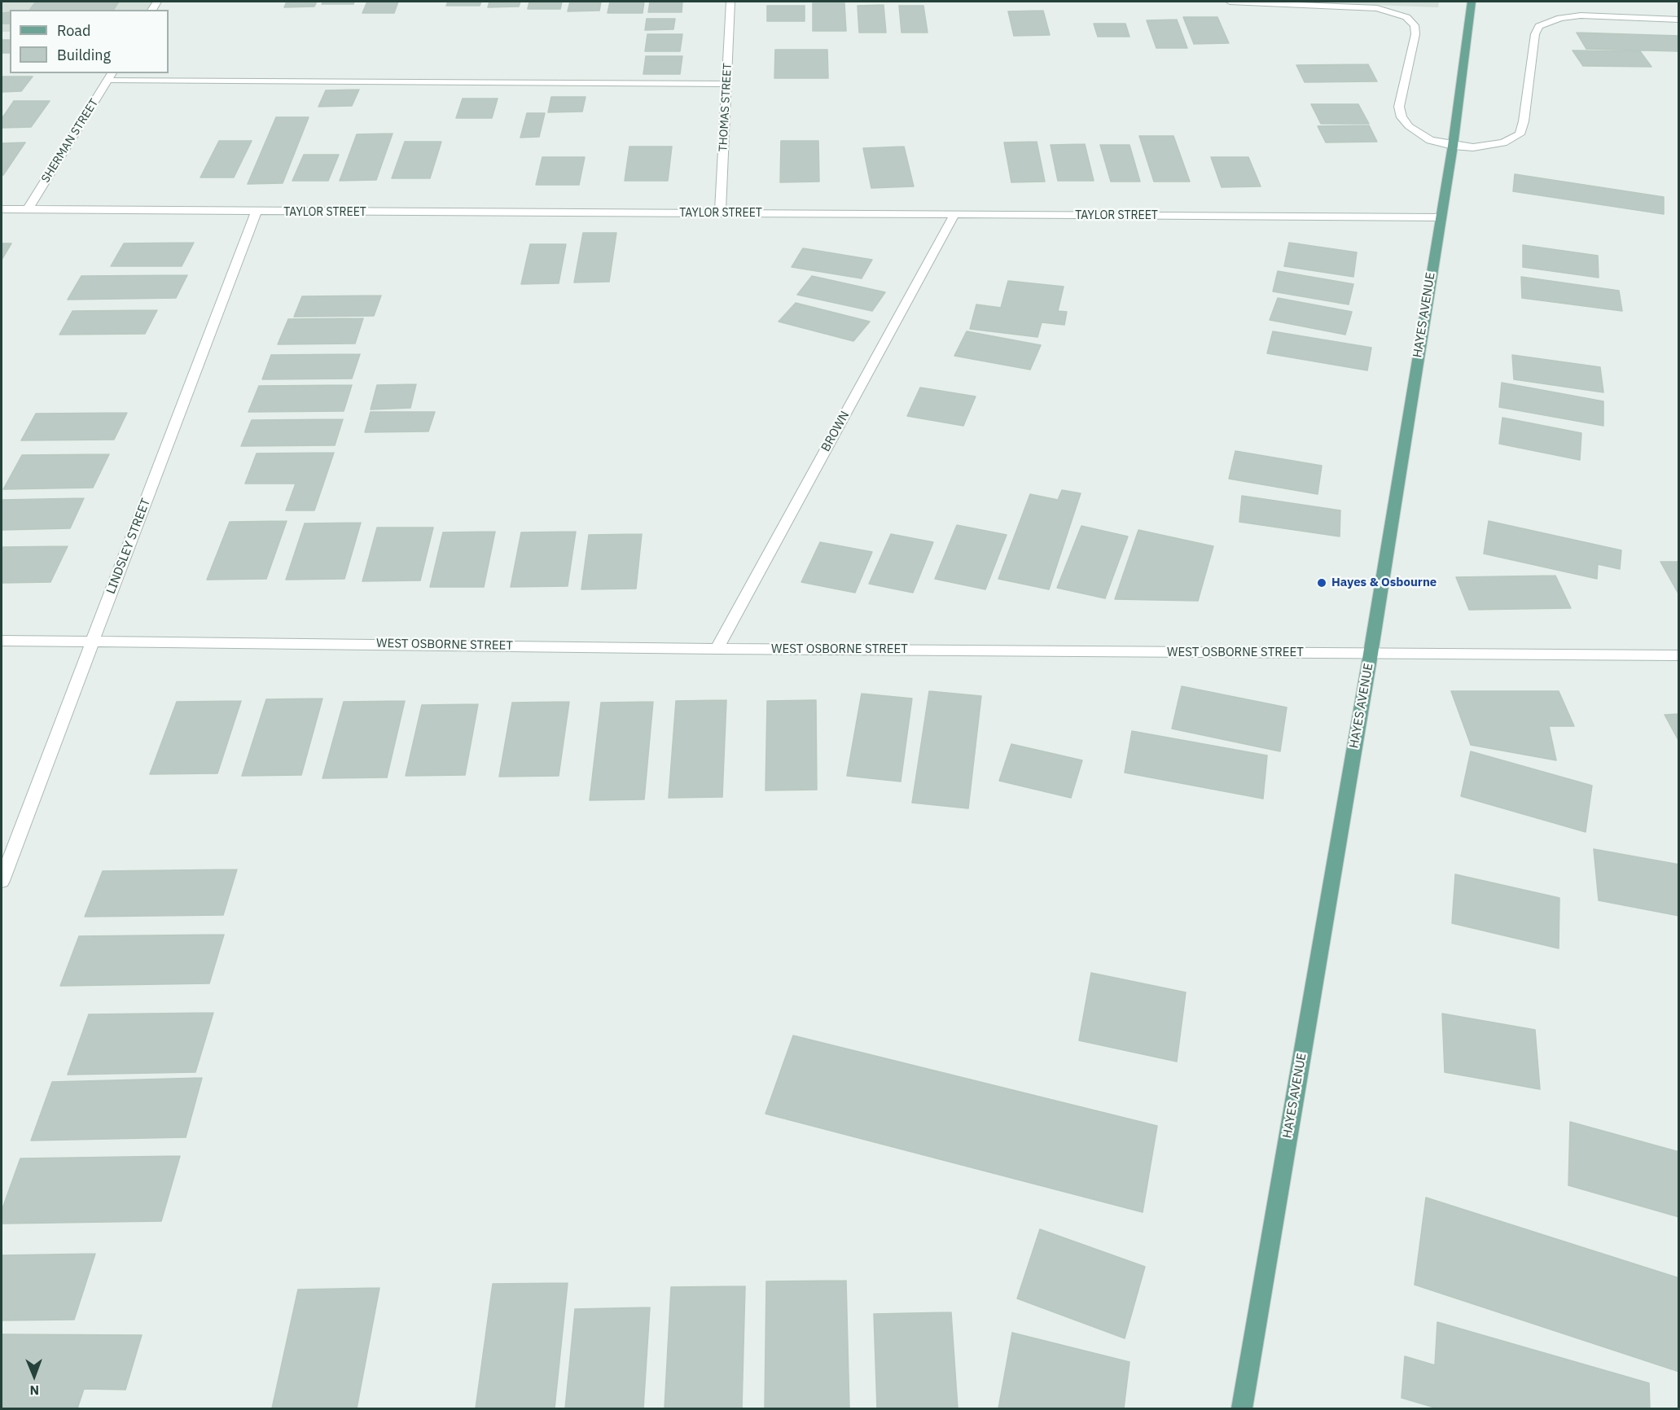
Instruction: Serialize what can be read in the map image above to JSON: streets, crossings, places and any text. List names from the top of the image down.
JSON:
{
  "streets": {
    "main road": ["HAYES AVENUE"],
    "street": [
      "THOMAS STREET",
      "SHERMAN STREET",
      "TAYLOR STREET",
      "BROWN",
      "LINDSLEY STREET",
      "WEST OSBORNE STREET"
    ]
  },
  "crossings": [
    ["THOMAS STREET", "TAYLOR STREET"],
    ["SHERMAN STREET", "TAYLOR STREET"],
    ["TAYLOR STREET", "HAYES AVENUE"],
    ["TAYLOR STREET", "BROWN"],
    ["TAYLOR STREET", "LINDSLEY STREET"],
    ["HAYES AVENUE", "WEST OSBORNE STREET"],
    ["BROWN", "WEST OSBORNE STREET"],
    ["LINDSLEY STREET", "WEST OSBORNE STREET"]
  ],
  "places": ["Hayes & Osbourne"],
  "legend": ["Road", "Building"],
  "north": "bottom"
}
